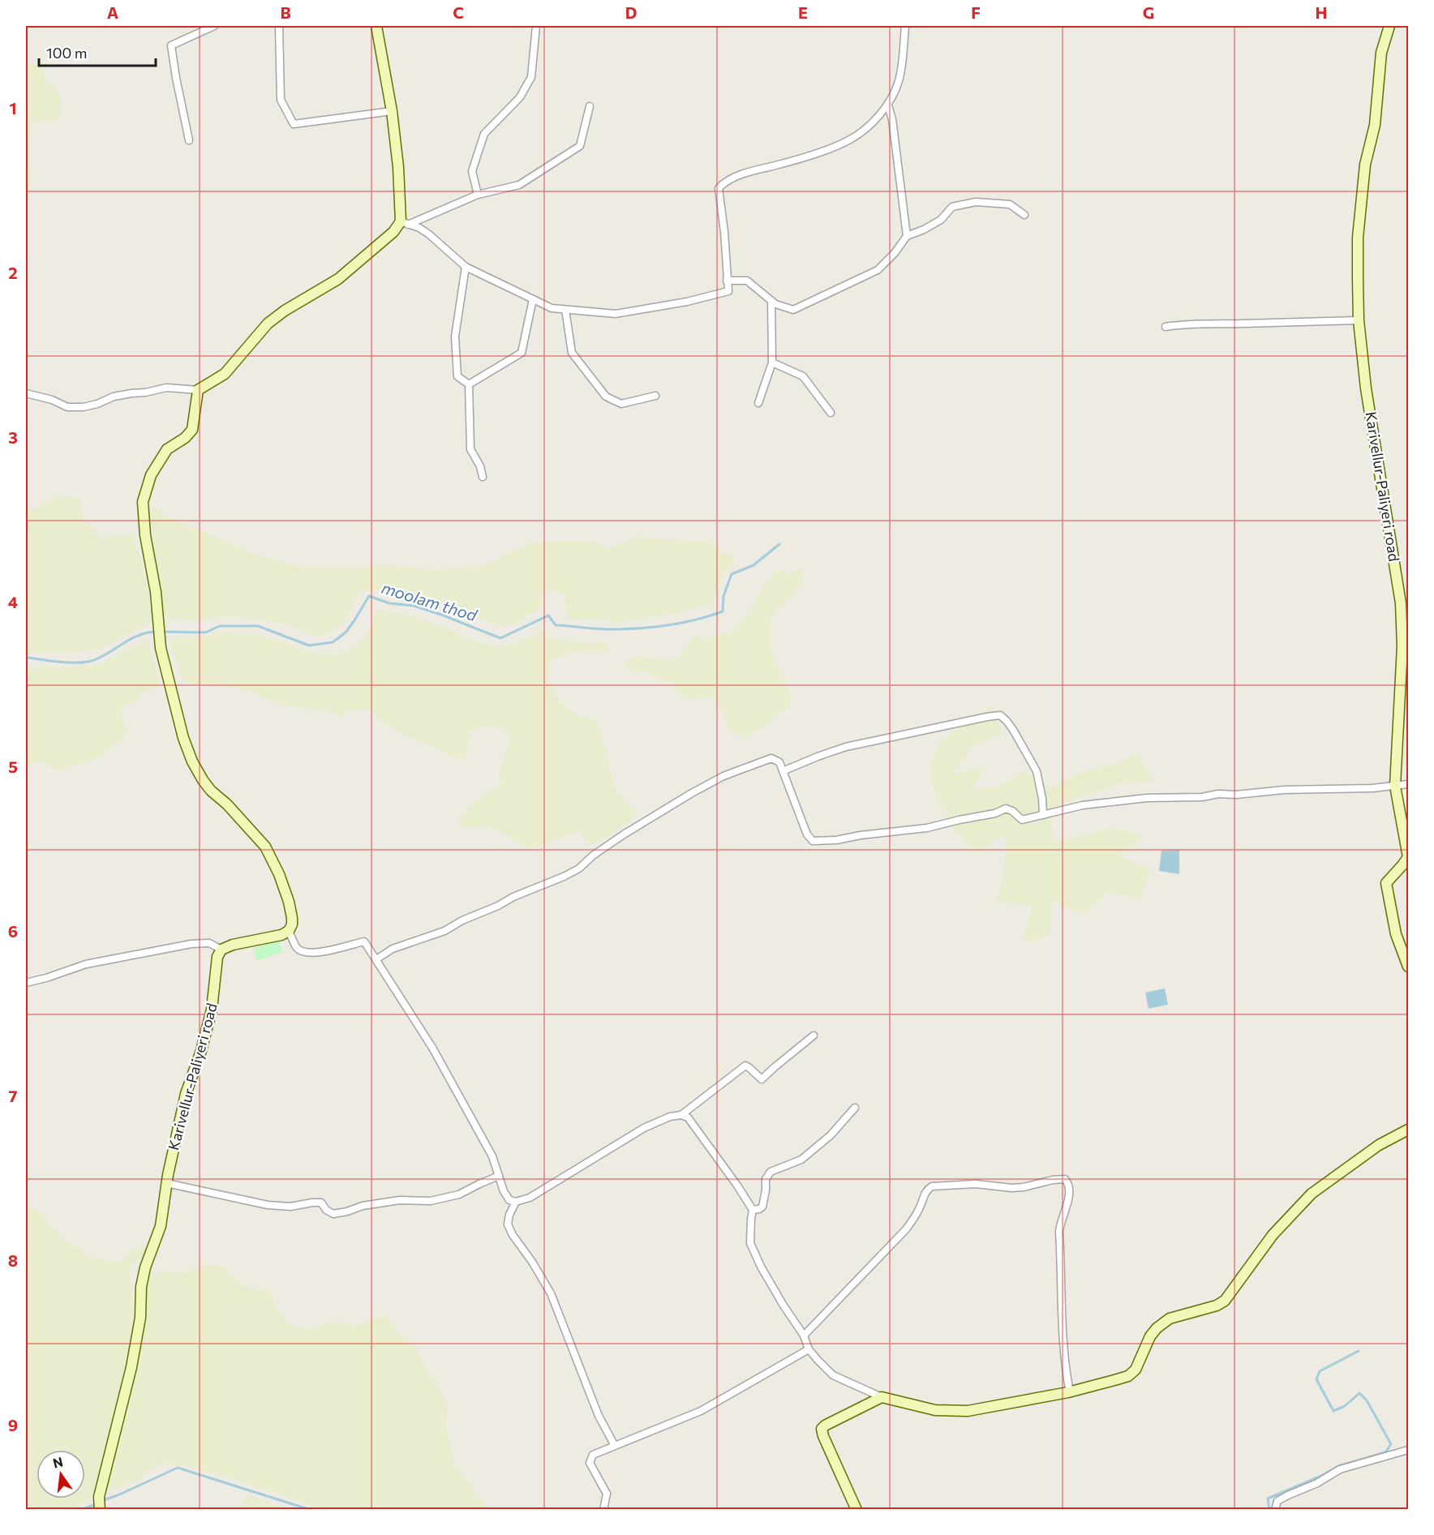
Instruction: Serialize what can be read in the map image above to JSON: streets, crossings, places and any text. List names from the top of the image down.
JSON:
{
  "streets": {
    "main road": ["Karivellur-Paliyeri road"]
  },
  "water": ["moolam thod"],
  "scale_bar": "100 m",
  "north": "top",
  "grid": {
    "columns": [
      "A",
      "B",
      "C",
      "D",
      "E",
      "F",
      "G",
      "H"
    ],
    "rows": [
      "1",
      "2",
      "3",
      "4",
      "5",
      "6",
      "7",
      "8",
      "9"
    ]
  }
}
